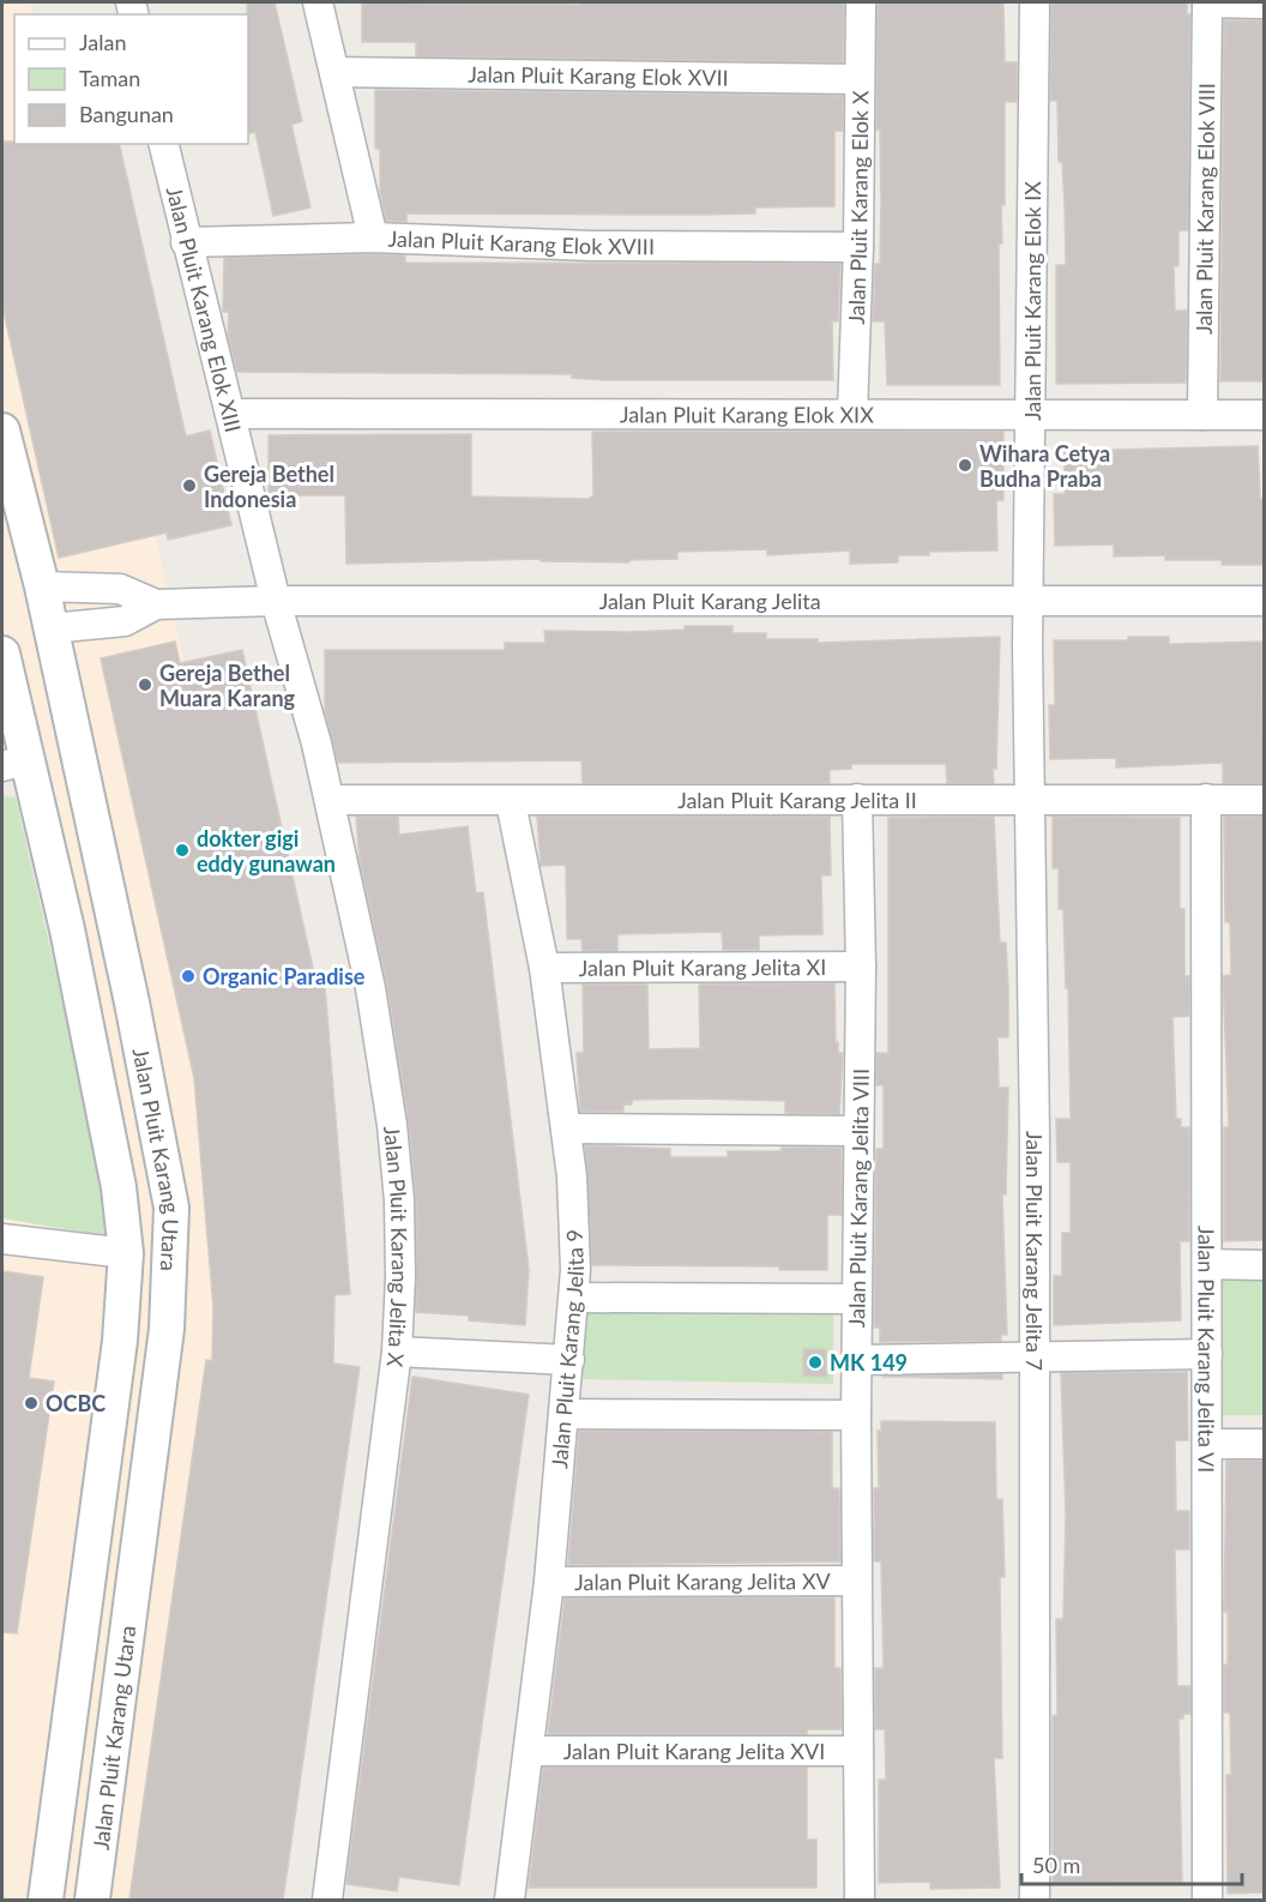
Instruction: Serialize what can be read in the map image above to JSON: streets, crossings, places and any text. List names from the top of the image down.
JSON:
{
  "streets": {
    "street": [
      "Jalan Pluit Karang Elok XVII",
      "Jalan Pluit Karang Elok X",
      "Jalan Pluit Karang Elok VIII",
      "Jalan Pluit Karang Elok XVIII",
      "Jalan Pluit Karang Elok IX",
      "Jalan Pluit Karang Elok XIII",
      "Jalan Pluit Karang Elok XIX",
      "Jalan Pluit Karang Jelita",
      "Jalan Pluit Karang Jelita II",
      "Jalan Pluit Karang Jelita XI",
      "Jalan Pluit Karang Utara",
      "Jalan Pluit Karang Jelita VIII",
      "Jalan Pluit Karang Jelita X",
      "Jalan Pluit Karang Jelita 7",
      "Jalan Pluit Karang Jelita 9",
      "Jalan Pluit Karang Jelita VI",
      "Jalan Pluit Karang Jelita XV",
      "Jalan Pluit Karang Jelita XVI"
    ]
  },
  "crossings": [
    ["Jalan Pluit Karang Elok XVII", "Jalan Pluit Karang Elok X"],
    ["Jalan Pluit Karang Elok X", "Jalan Pluit Karang Elok XVIII"],
    ["Jalan Pluit Karang Elok X", "Jalan Pluit Karang Elok XIX"],
    ["Jalan Pluit Karang Elok VIII", "Jalan Pluit Karang Elok XIX"],
    ["Jalan Pluit Karang Elok XVIII", "Jalan Pluit Karang Elok XIII"],
    ["Jalan Pluit Karang Elok IX", "Jalan Pluit Karang Elok XIX"],
    ["Jalan Pluit Karang Elok IX", "Jalan Pluit Karang Jelita"],
    ["Jalan Pluit Karang Elok IX", "Jalan Pluit Karang Jelita 7"],
    ["Jalan Pluit Karang Elok XIII", "Jalan Pluit Karang Elok XIX"],
    ["Jalan Pluit Karang Elok XIII", "Jalan Pluit Karang Jelita"],
    ["Jalan Pluit Karang Elok XIII", "Jalan Pluit Karang Jelita X"],
    ["Jalan Pluit Karang Jelita", "Jalan Pluit Karang Utara"],
    ["Jalan Pluit Karang Jelita", "Jalan Pluit Karang Jelita X"],
    ["Jalan Pluit Karang Jelita", "Jalan Pluit Karang Jelita 7"],
    ["Jalan Pluit Karang Jelita II", "Jalan Pluit Karang Jelita VIII"],
    ["Jalan Pluit Karang Jelita II", "Jalan Pluit Karang Jelita X"],
    ["Jalan Pluit Karang Jelita II", "Jalan Pluit Karang Jelita 7"],
    ["Jalan Pluit Karang Jelita II", "Jalan Pluit Karang Jelita 9"],
    ["Jalan Pluit Karang Jelita II", "Jalan Pluit Karang Jelita VI"],
    ["Jalan Pluit Karang Jelita XI", "Jalan Pluit Karang Jelita VIII"],
    ["Jalan Pluit Karang Jelita XI", "Jalan Pluit Karang Jelita 9"],
    ["Jalan Pluit Karang Jelita VIII", "Jalan Pluit Karang Jelita XV"],
    ["Jalan Pluit Karang Jelita VIII", "Jalan Pluit Karang Jelita XVI"],
    ["Jalan Pluit Karang Jelita 9", "Jalan Pluit Karang Jelita XV"],
    ["Jalan Pluit Karang Jelita 9", "Jalan Pluit Karang Jelita XVI"]
  ],
  "places": [
    "Wihara Cetya Budha Praba",
    "Gereja Bethel Indonesia",
    "Gereja Bethel Muara Karang",
    "dokter gigi eddy gunawan",
    "Organic Paradise",
    "MK 149",
    "OCBC"
  ],
  "legend": ["Jalan", "Taman", "Bangunan"],
  "scale_bar": "50 m"
}
